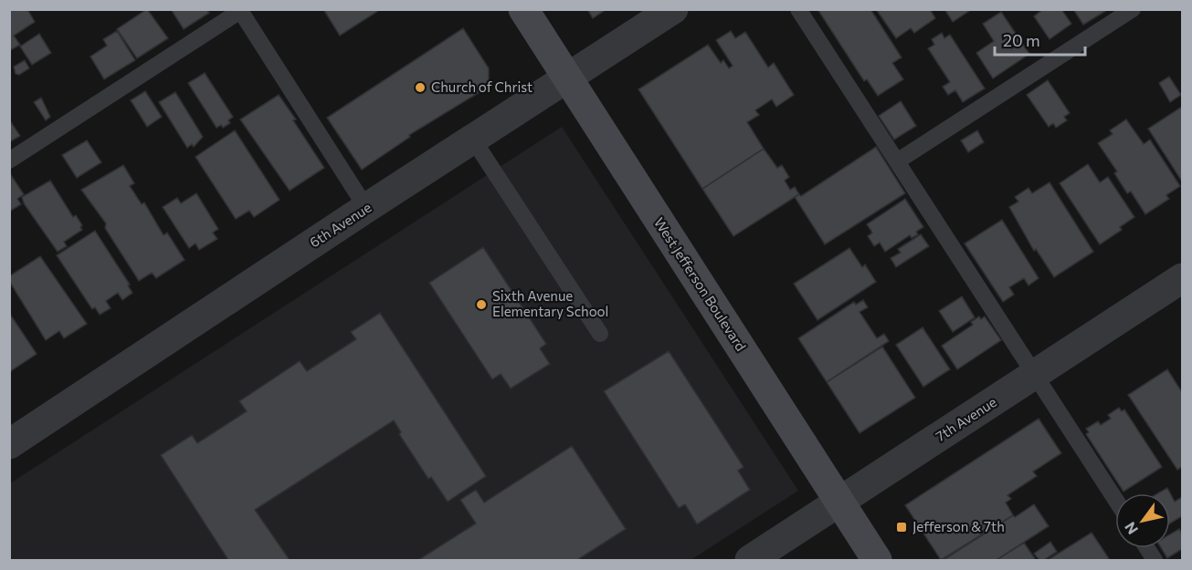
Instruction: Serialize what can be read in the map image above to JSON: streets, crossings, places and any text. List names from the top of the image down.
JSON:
{
  "streets": {
    "main road": ["West Jefferson Boulevard"],
    "street": ["6th Avenue", "7th Avenue"]
  },
  "crossings": [
    ["6th Avenue", "West Jefferson Boulevard"],
    ["West Jefferson Boulevard", "7th Avenue"]
  ],
  "places": {
    "other": ["Church of Christ", "Sixth Avenue Elementary School"],
    "transit": ["Jefferson & 7th"]
  },
  "scale_bar": "20 m",
  "north": "bottom left"
}
